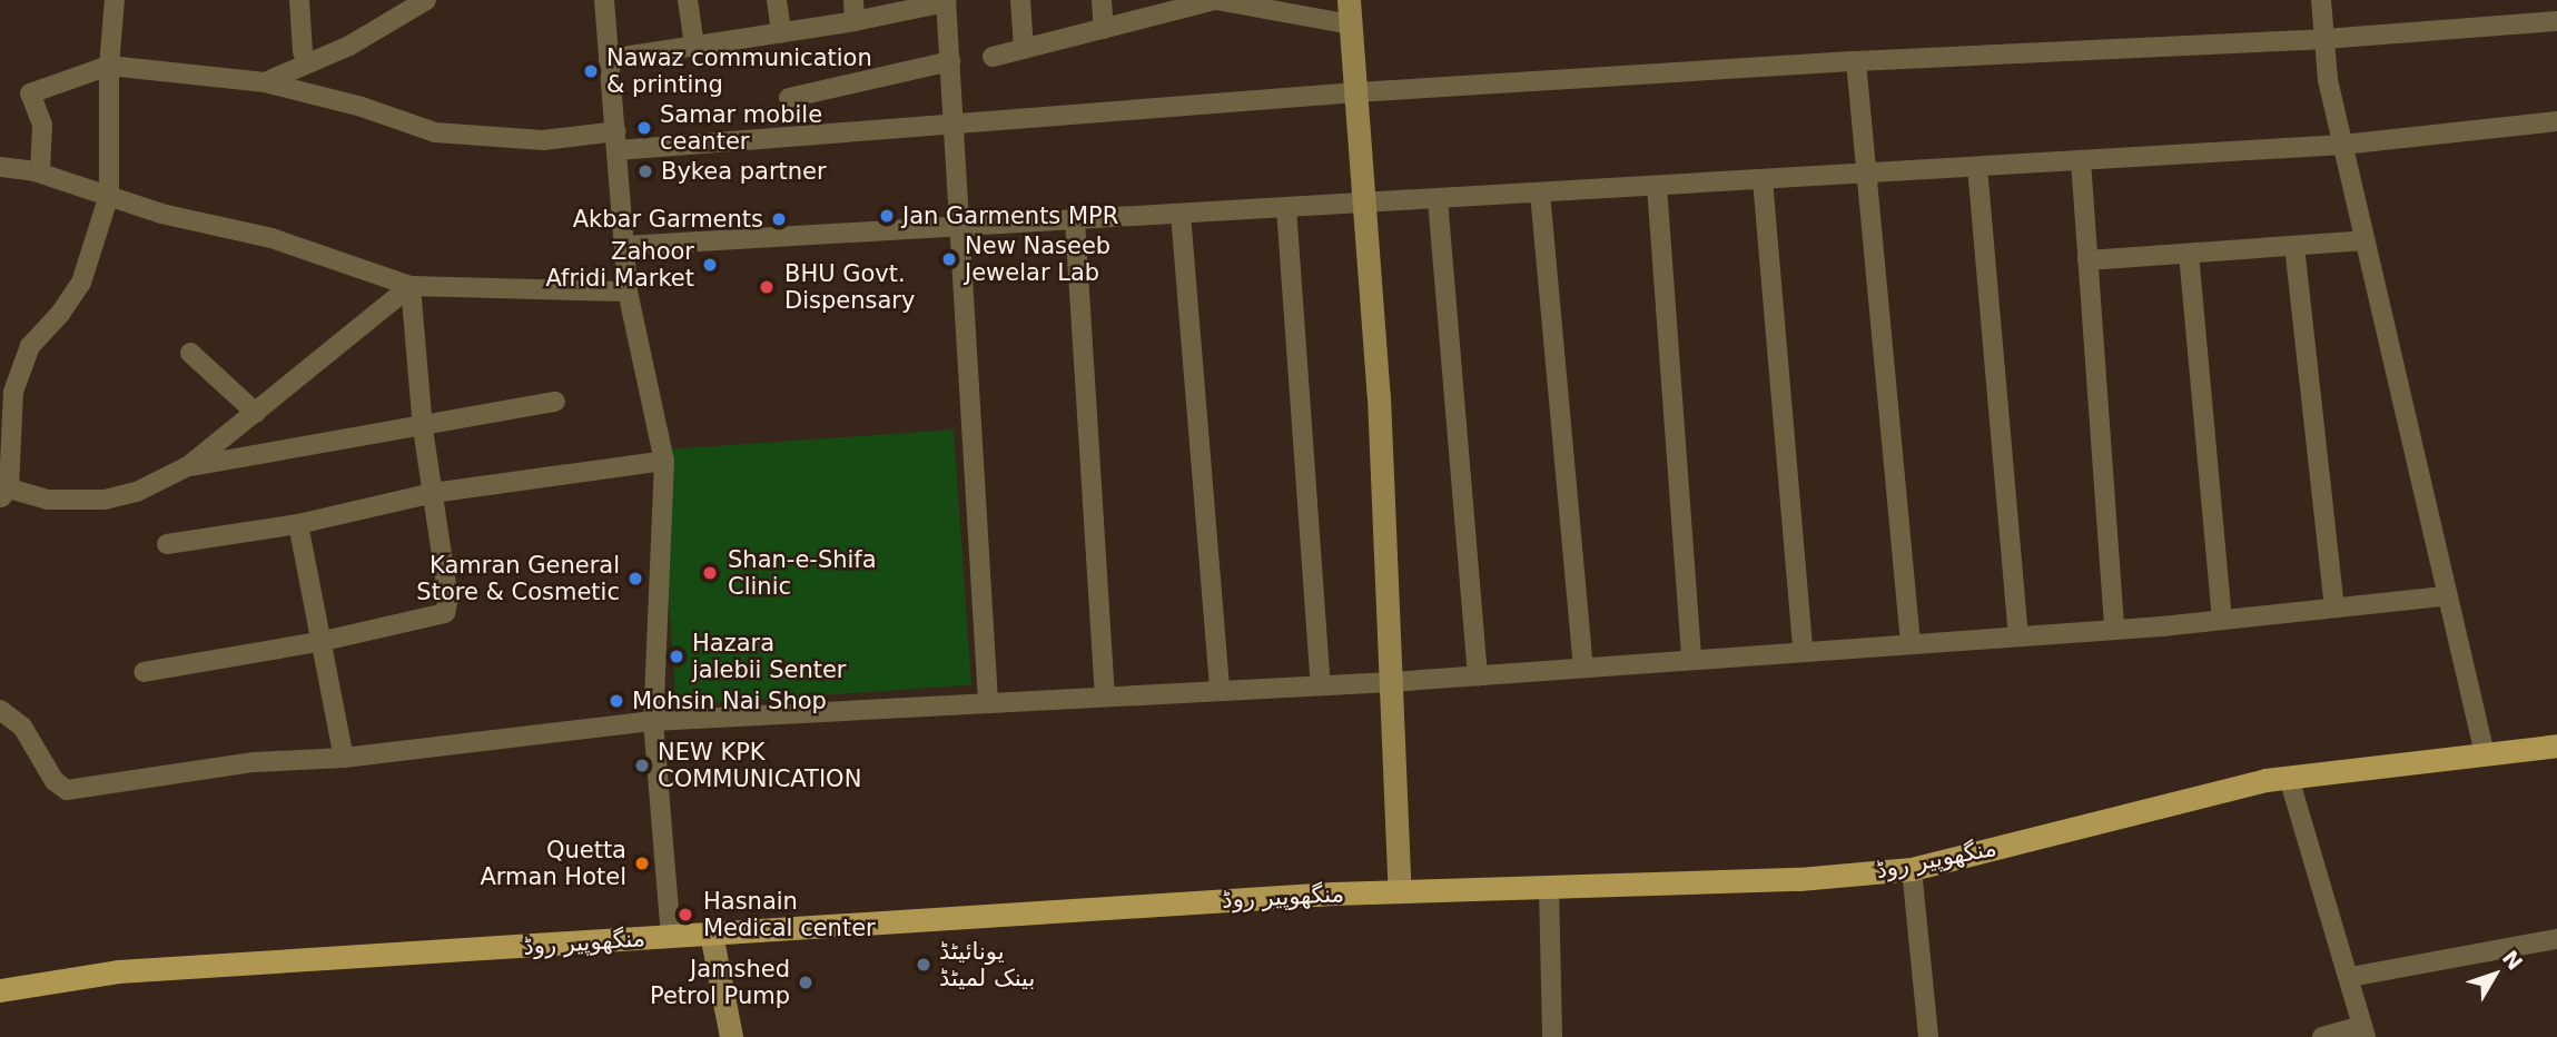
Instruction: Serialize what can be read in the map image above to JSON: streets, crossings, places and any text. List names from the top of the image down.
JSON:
{
  "streets": {
    "main road": ["منگھوپیر روڈ"]
  },
  "places": [
    "Nawaz communication & printing",
    "Samar mobile ceanter",
    "Bykea partner",
    "Jan Garments MPR",
    "Akbar Garments",
    "New Naseeb Jewelar Lab",
    "Zahoor Afridi Market",
    "BHU Govt. Dispensary",
    "Shan-e-Shifa Clinic",
    "Kamran General Store & Cosmetic",
    "Hazara jalebii Senter",
    "Mohsin Nai Shop",
    "NEW KPK COMMUNICATION",
    "Quetta Arman Hotel",
    "Hasnain Medical center",
    "یونائیٹڈ بینک لمیٹڈ",
    "Jamshed Petrol Pump"
  ],
  "north": "top right"
}
